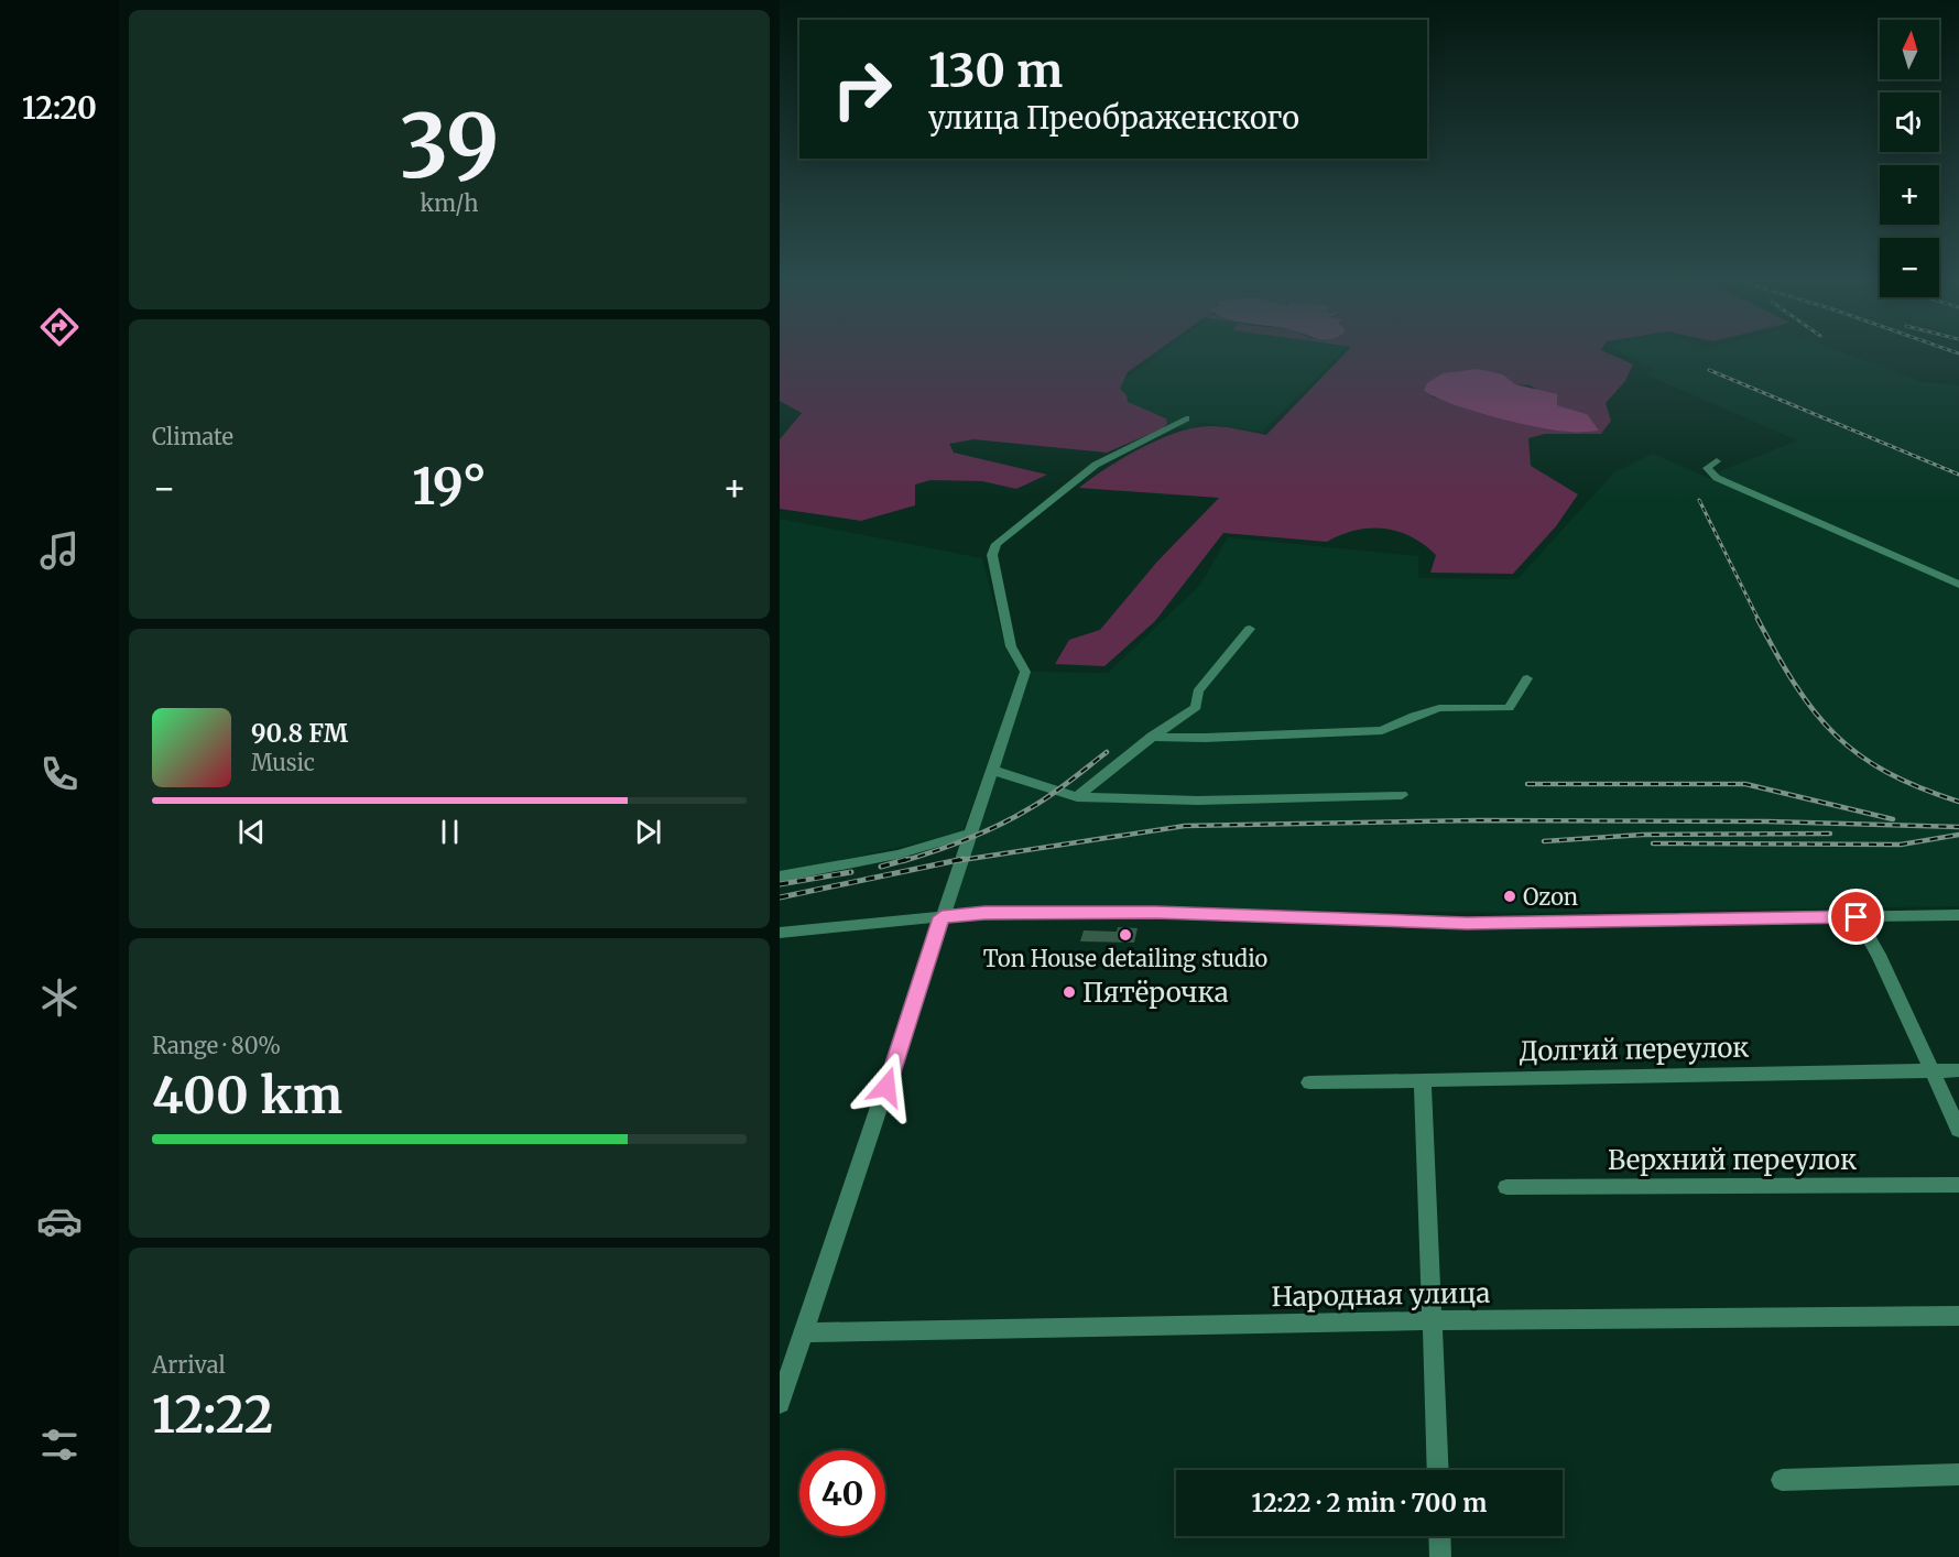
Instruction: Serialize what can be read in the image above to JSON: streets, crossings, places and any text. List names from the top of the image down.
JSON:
{
  "streets": {
    "street": ["Долгий переулок", "Верхний переулок", "Народная улица"]
  },
  "places": ["Ozon", "Ton House detailing studio", "Пятёрочка"],
  "north": "top",
  "page": {
    "tabs": "12:20",
    "tile": [
      ["39", "km/h"],
      "Climate",
      ["Range · 80%", "400 km"],
      ["Arrival", "12:22"]
    ],
    "map_buttons": ["+", "−"],
    "turn": ["130 m", "улица Преображенского"],
    "heat": ["−", "19°", "+"],
    "song": ["90.8 FM", "Music"],
    "limit": "40",
    "trip": "12:22 · 2 min · 700 m"
  }
}
